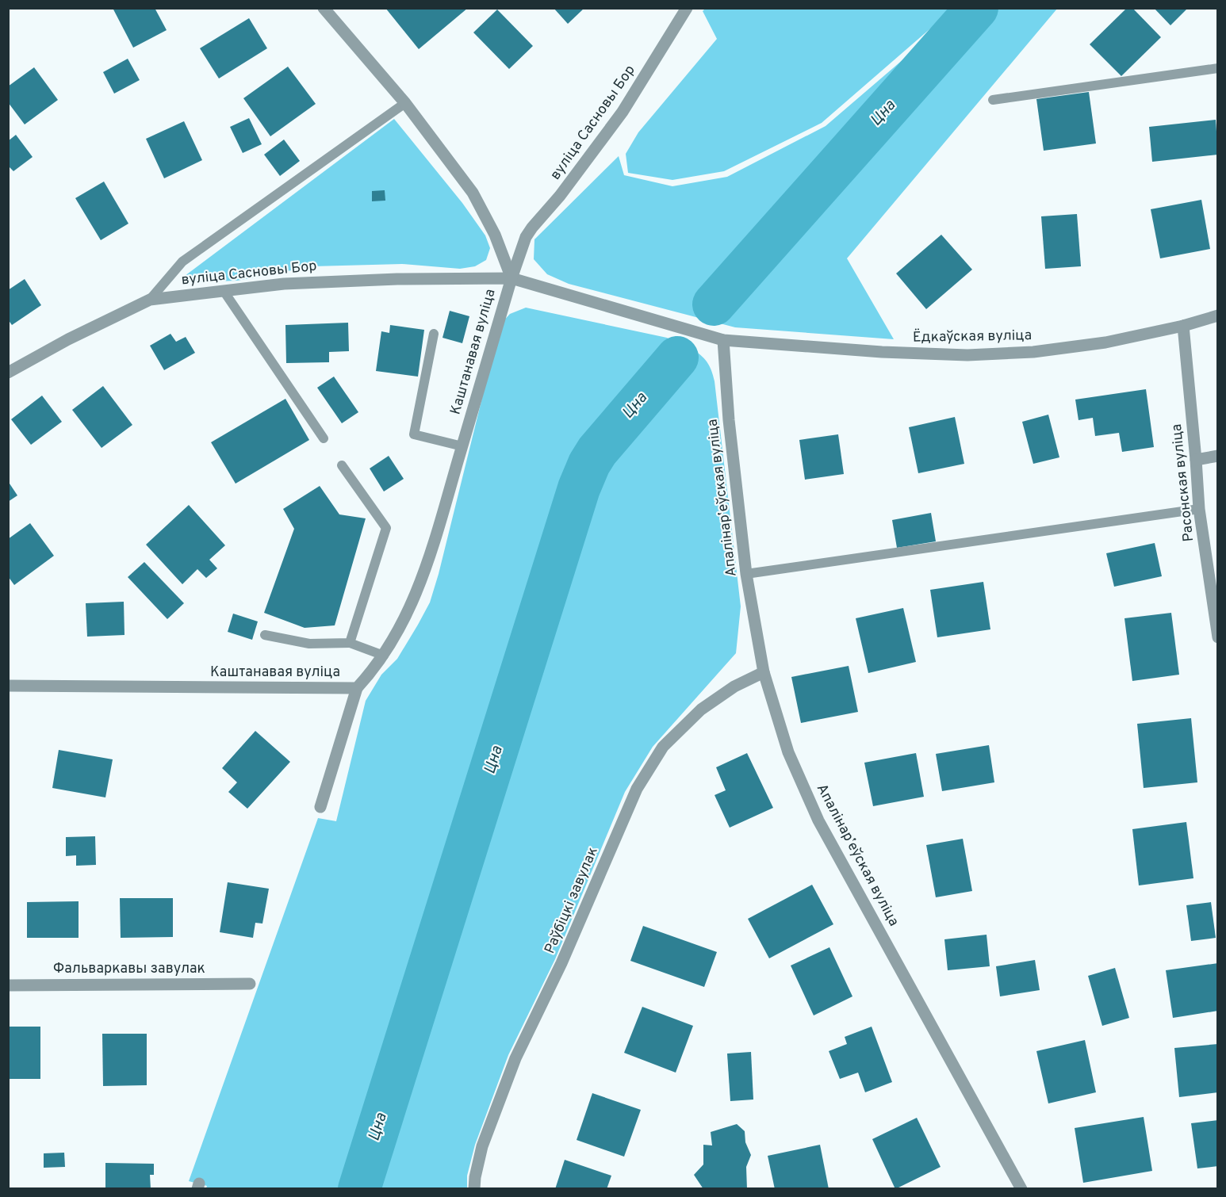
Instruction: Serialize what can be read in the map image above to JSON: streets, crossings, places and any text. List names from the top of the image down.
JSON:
{
  "streets": {
    "street": [
      "вуліца Сасновы Бор",
      "Ёдкаўская вуліца",
      "Каштанавая вуліца",
      "Расонская вуліца",
      "Апалінарʼеўская вуліца",
      "Раўбіцкі завулак",
      "Фальваркавы завулак"
    ]
  },
  "crossings": [
    ["вуліца Сасновы Бор", "Ёдкаўская вуліца"],
    ["вуліца Сасновы Бор", "Каштанавая вуліца"],
    ["вуліца Сасновы Бор", "Апалінарʼеўская вуліца"],
    ["Ёдкаўская вуліца", "Расонская вуліца"],
    ["Ёдкаўская вуліца", "Апалінарʼеўская вуліца"],
    ["Апалінарʼеўская вуліца", "Раўбіцкі завулак"]
  ],
  "water": ["Цна"]
}
